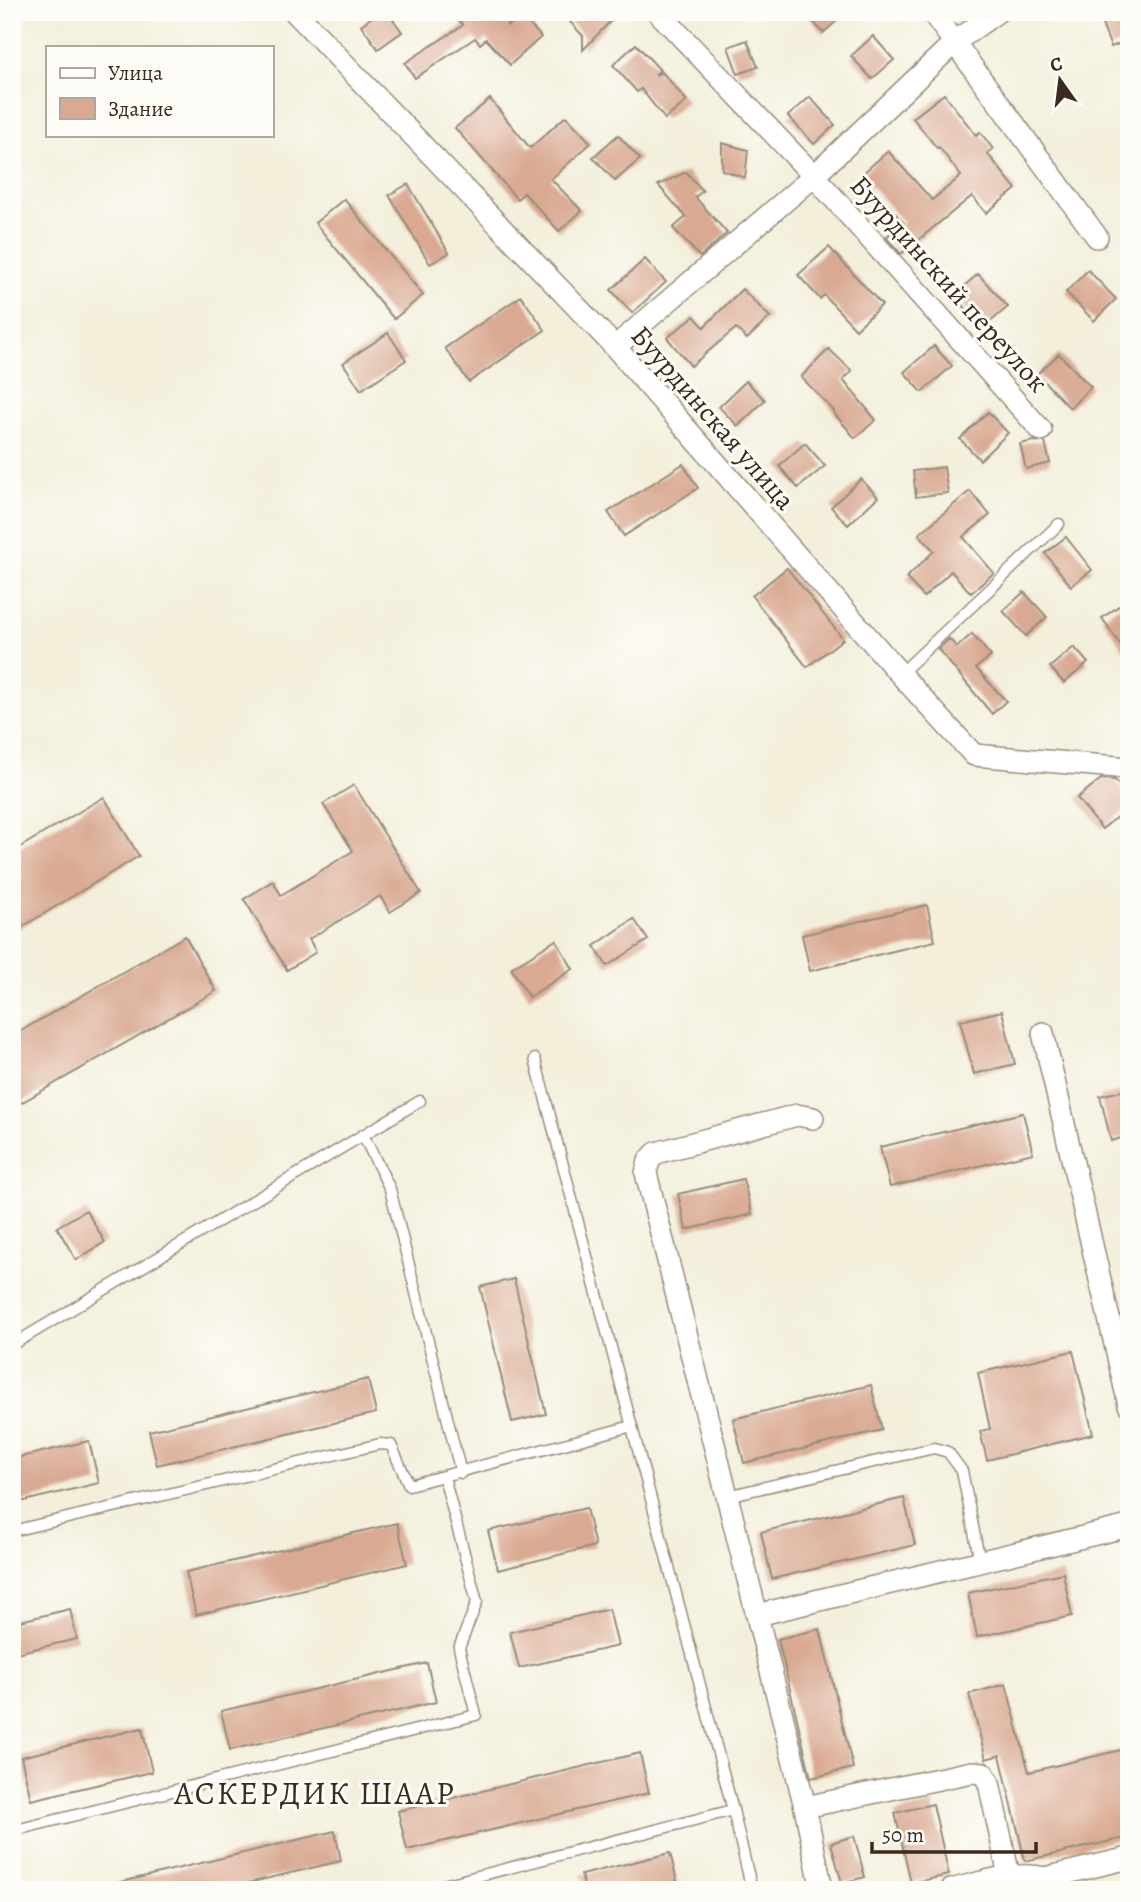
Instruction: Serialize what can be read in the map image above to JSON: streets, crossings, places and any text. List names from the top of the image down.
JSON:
{
  "streets": {
    "street": ["Буурдинский переулок", "Буурдинская улица"]
  },
  "crossings": [
    ["Буурдинский переулок", "Буурдинская улица"]
  ],
  "districts": ["АСКЕРДИК ШААР"],
  "legend": ["Улица", "Здание"],
  "scale_bar": "50 m",
  "north": "top"
}
